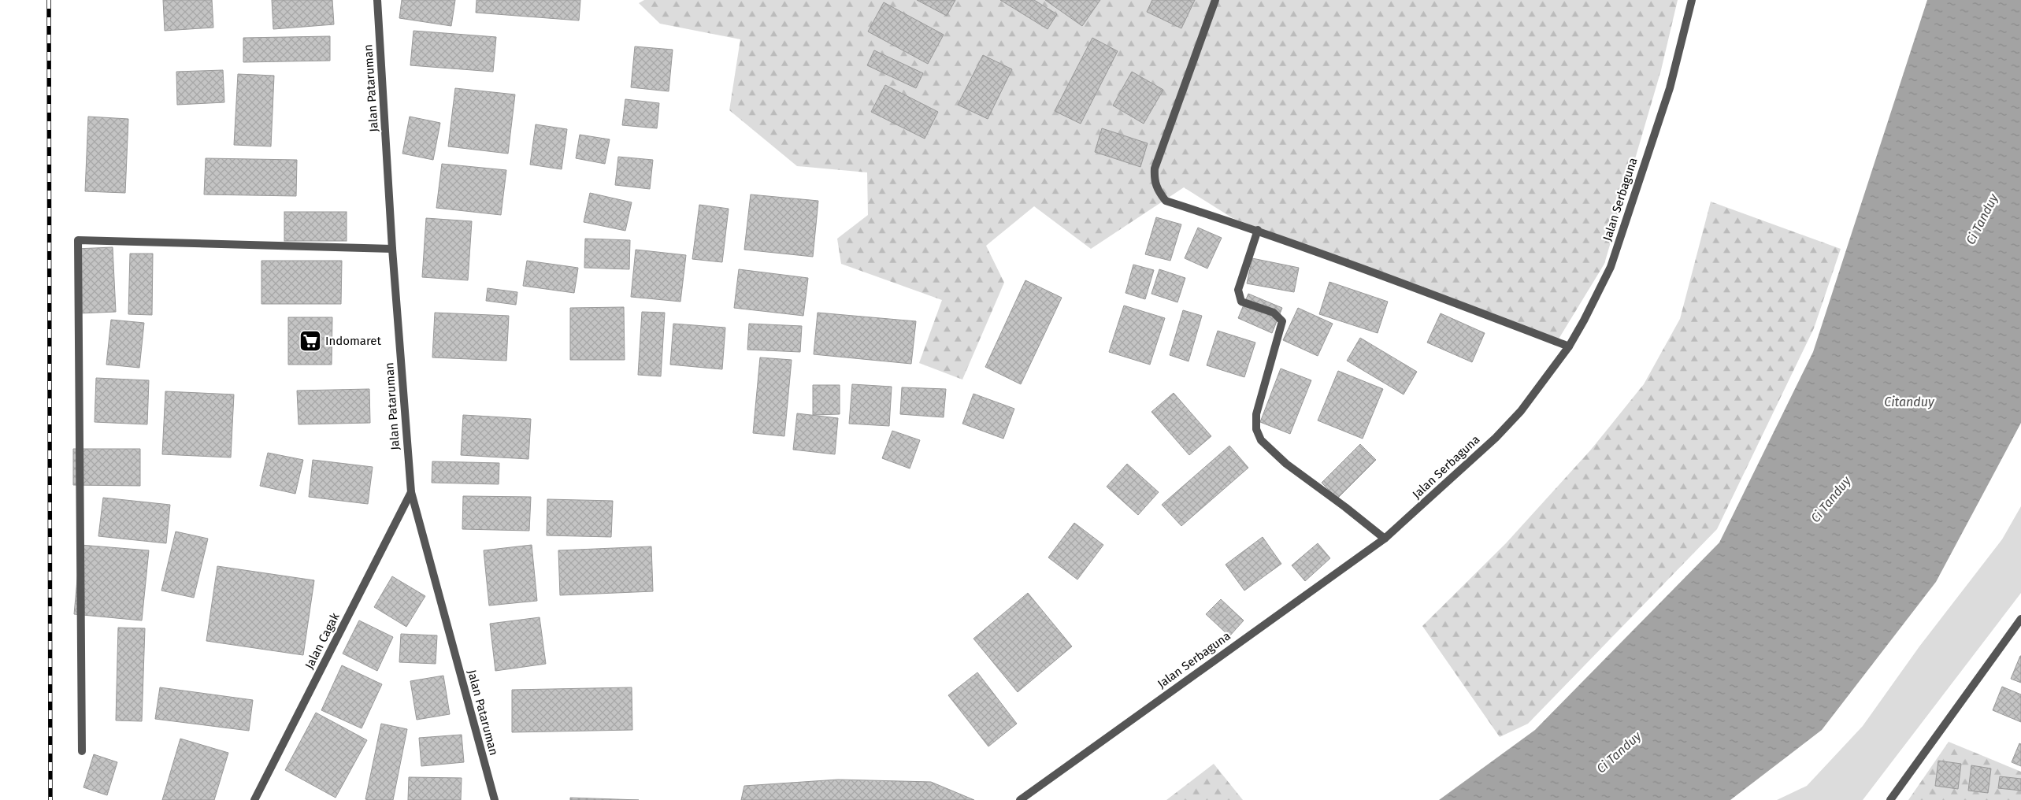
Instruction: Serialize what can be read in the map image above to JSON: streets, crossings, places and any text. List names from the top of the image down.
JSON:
{
  "streets": {
    "street": ["Jalan Pataruman", "Jalan Serbaguna", "Jalan Cagak"]
  },
  "crossings": [
    ["Jalan Pataruman", "Jalan Cagak"]
  ],
  "water": ["Ci Tanduy", "Citanduy"],
  "places": {
    "supermarket": ["Indomaret"]
  }
}
